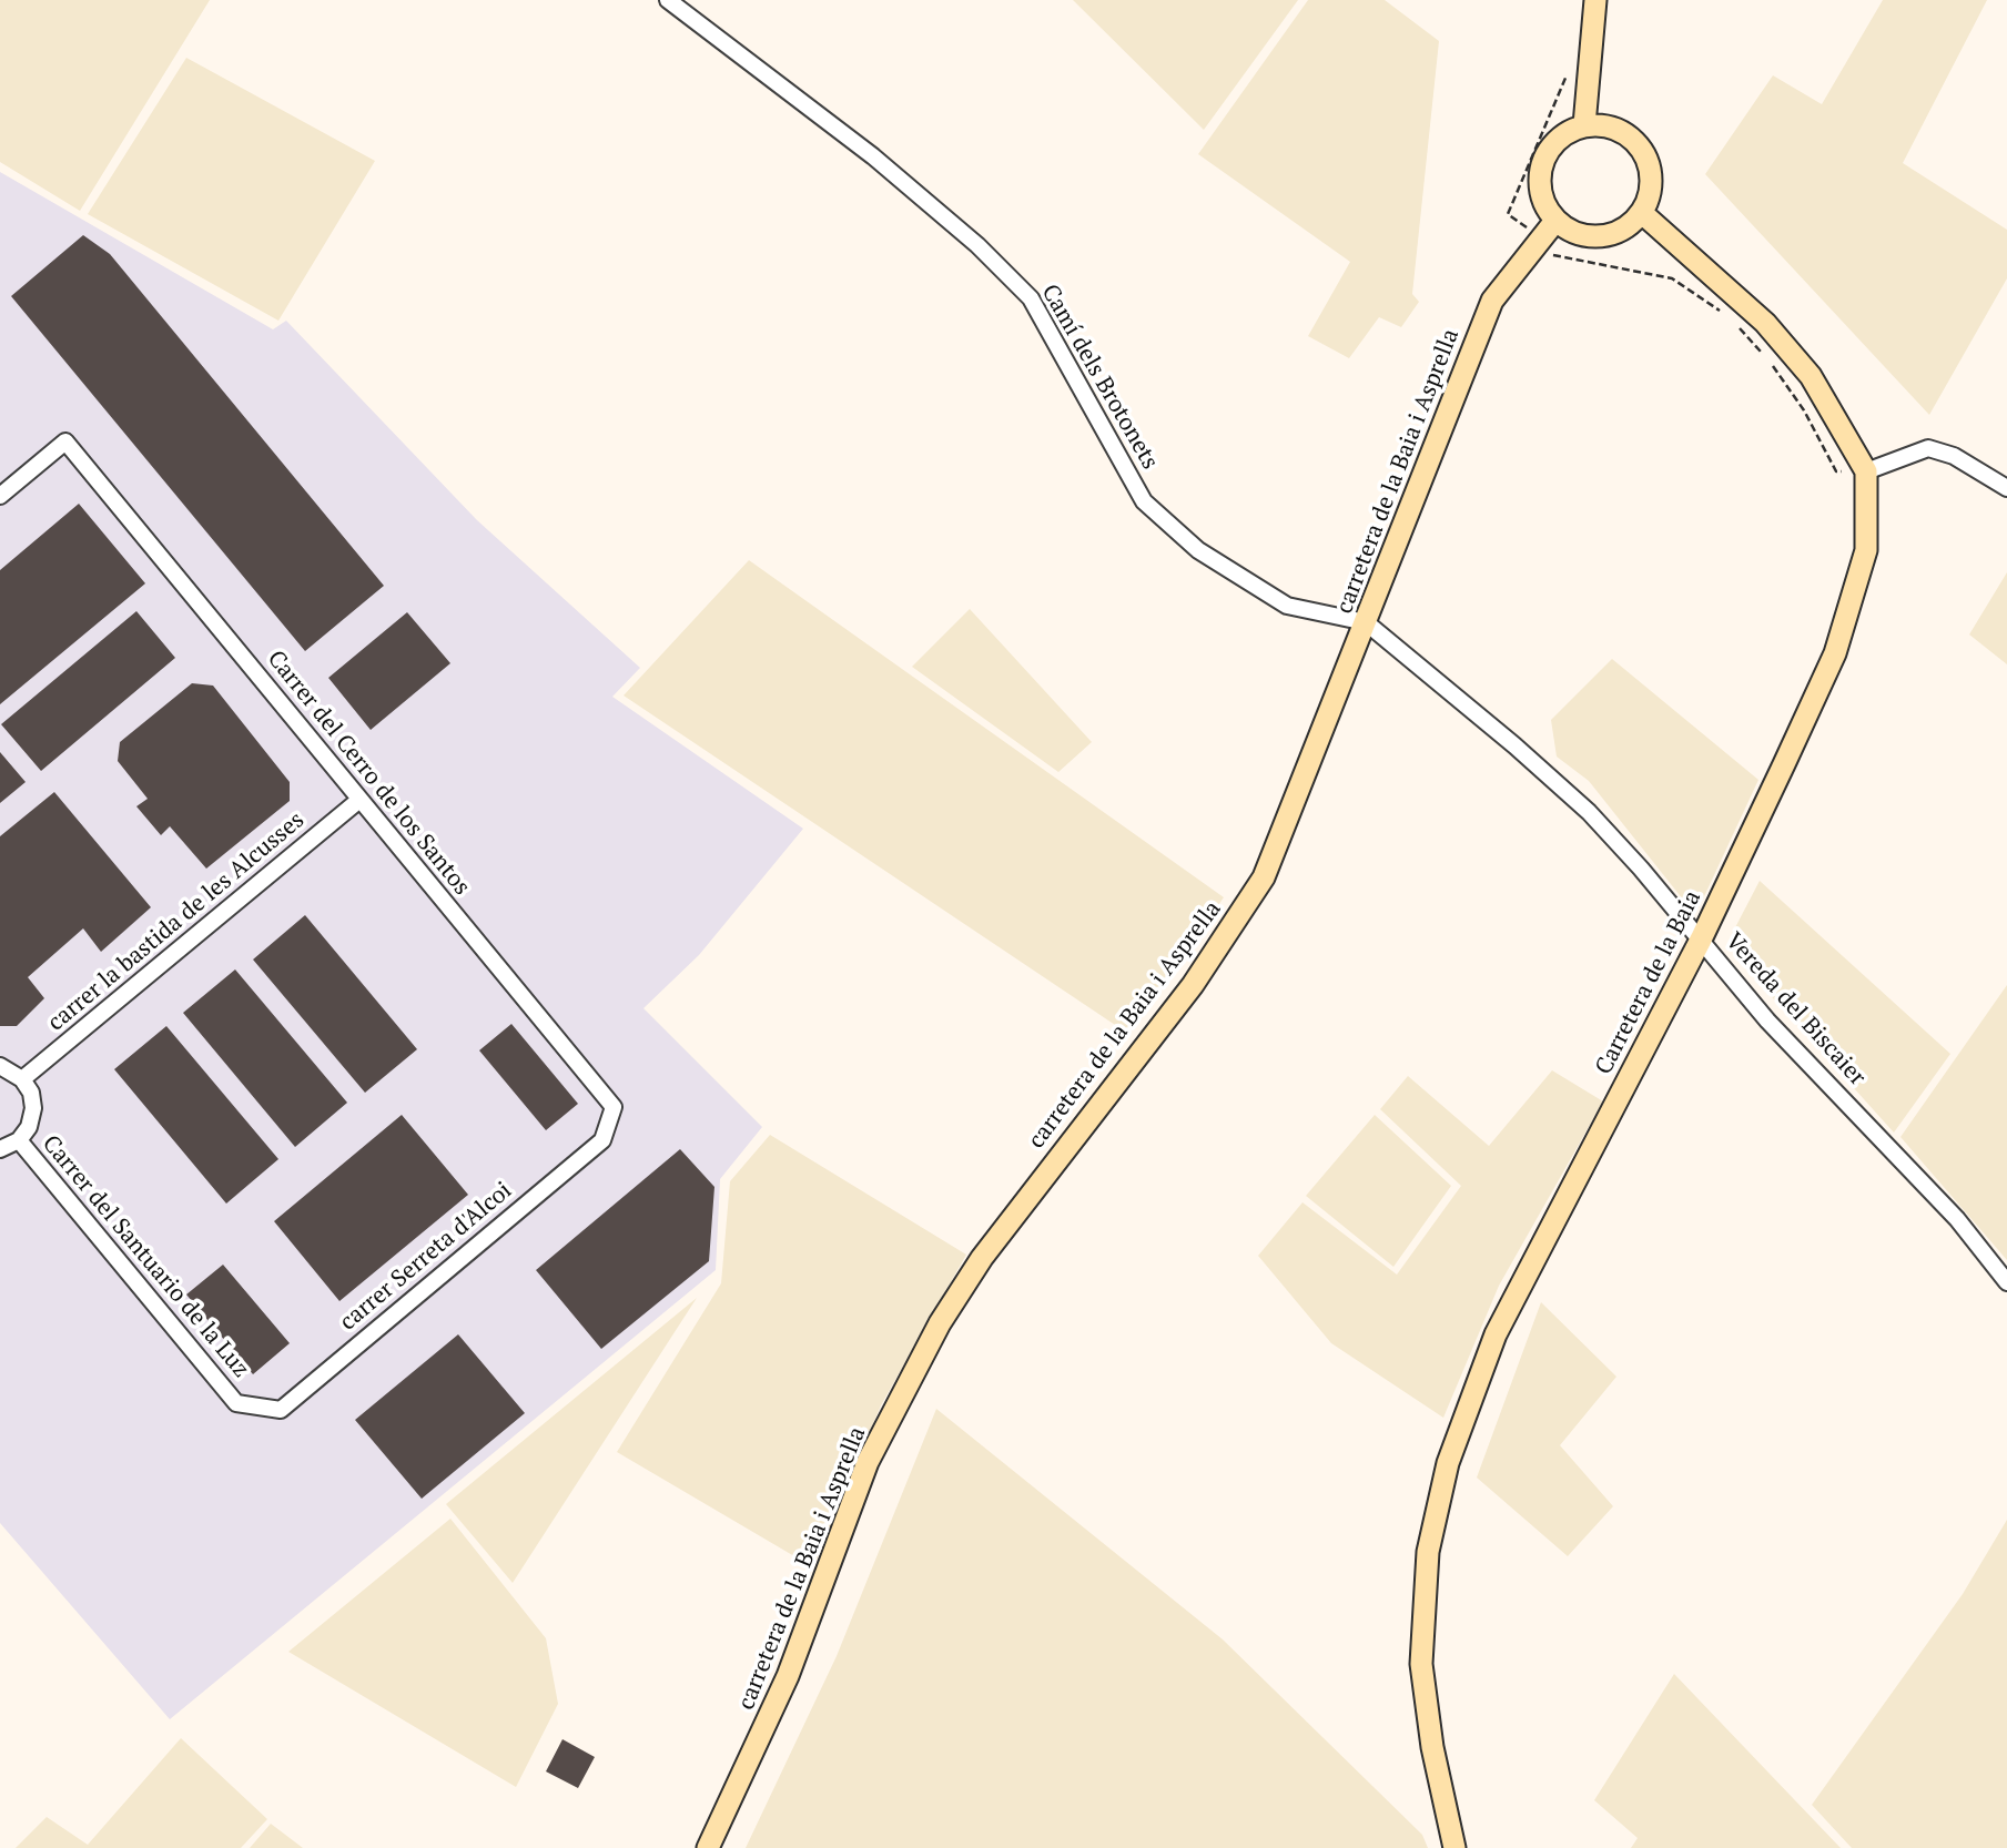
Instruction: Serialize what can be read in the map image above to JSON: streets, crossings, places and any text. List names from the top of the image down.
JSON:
{
  "streets": {
    "main road": ["carretera de la Baia i Asprella", "Carretera de la Baia"],
    "street": [
      "Camí dels Brotonets",
      "Carrer del Cerro de los Santos",
      "carrer la bastida de les Alcusses",
      "Vereda del Biscaier",
      "Carrer del Santuario de la Luz",
      "carrer Serreta d'Alcoi"
    ]
  },
  "crossings": [
    ["Camí dels Brotonets", "carretera de la Baia i Asprella"],
    ["Camí dels Brotonets", "Vereda del Biscaier"],
    ["carretera de la Baia i Asprella", "Vereda del Biscaier"],
    ["Carrer del Cerro de los Santos", "carrer la bastida de les Alcusses"],
    ["Carrer del Cerro de los Santos", "carrer Serreta d'Alcoi"],
    ["Carretera de la Baia", "Vereda del Biscaier"],
    ["Carrer del Santuario de la Luz", "carrer Serreta d'Alcoi"]
  ]
}
